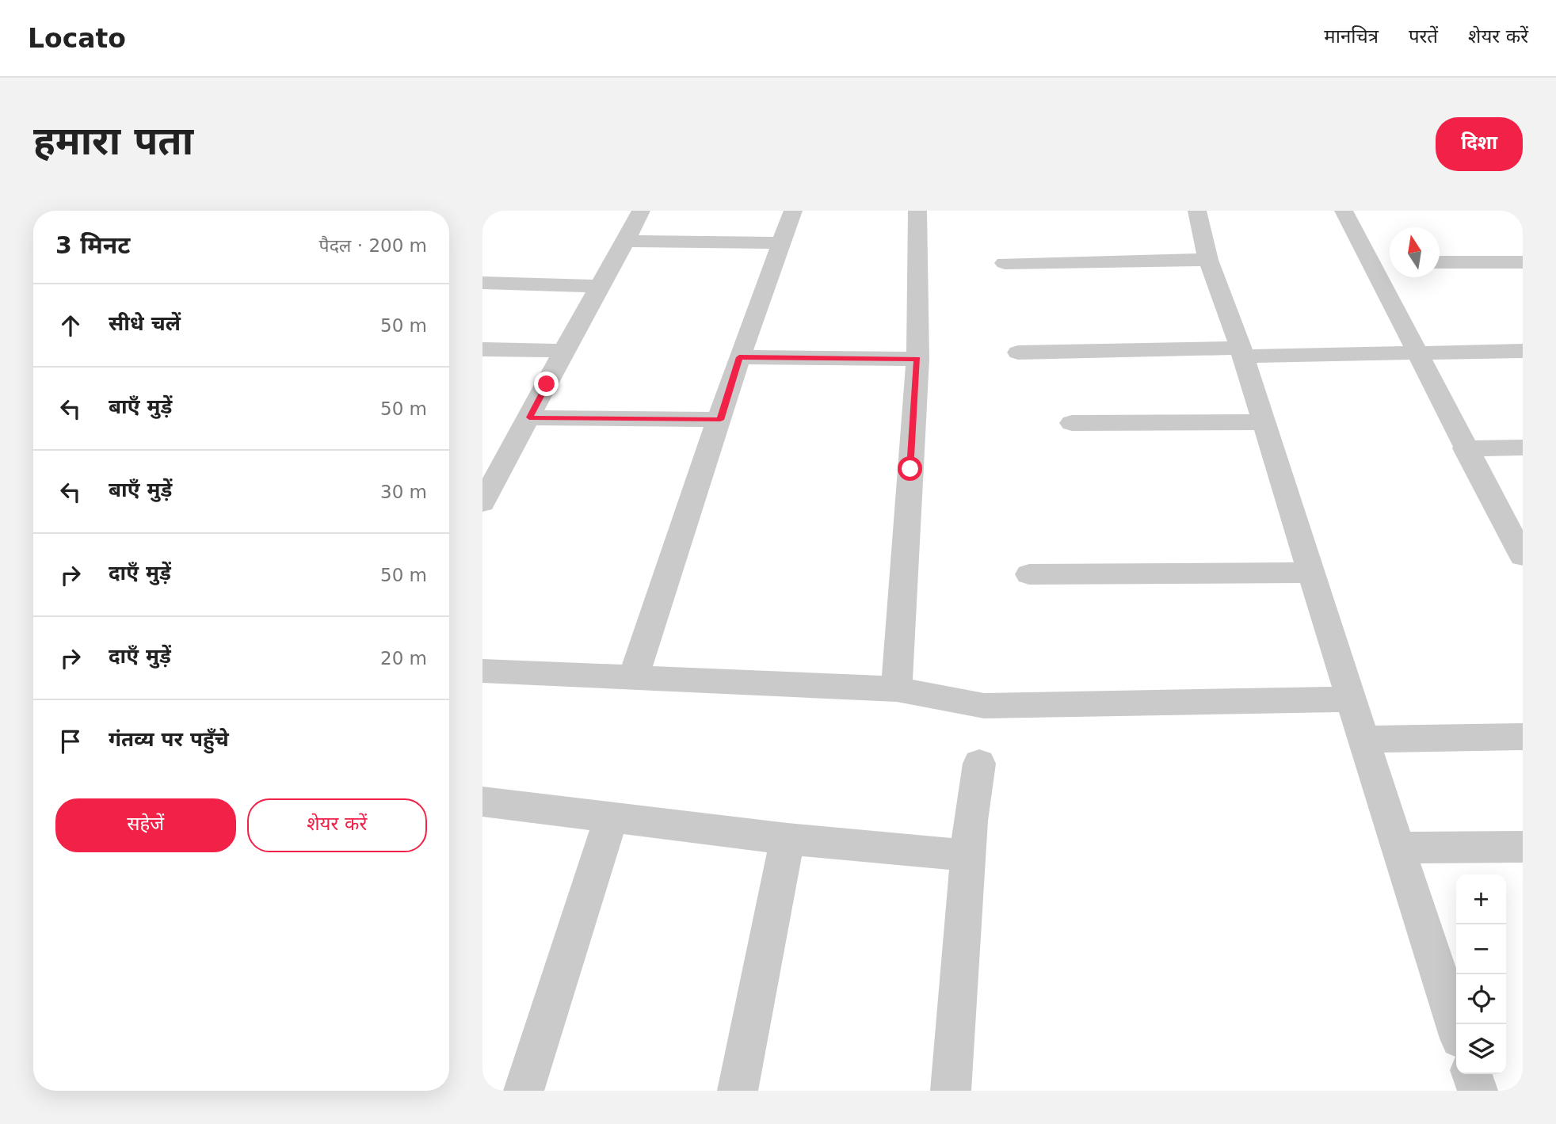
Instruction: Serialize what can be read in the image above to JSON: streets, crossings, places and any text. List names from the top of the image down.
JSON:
{
  "north": "top",
  "page": {
    "header": "Locato",
    "nav": ["मानचित्र", "परतें", "शेयर करें"],
    "buttons": [
      "दिशा",
      ["सहेजें", "शेयर करें"]
    ],
    "title": "हमारा पता",
    "heading": ["3 मिनट", "पैदल · 200 m"],
    "list": [
      ["सीधे चलें", "50 m"],
      ["बाएँ मुड़ें", "50 m"],
      ["बाएँ मुड़ें", "30 m"],
      ["दाएँ मुड़ें", "50 m"],
      ["दाएँ मुड़ें", "20 m"],
      "गंतव्य पर पहुँचे"
    ],
    "map_buttons": ["+", "−"]
  }
}
